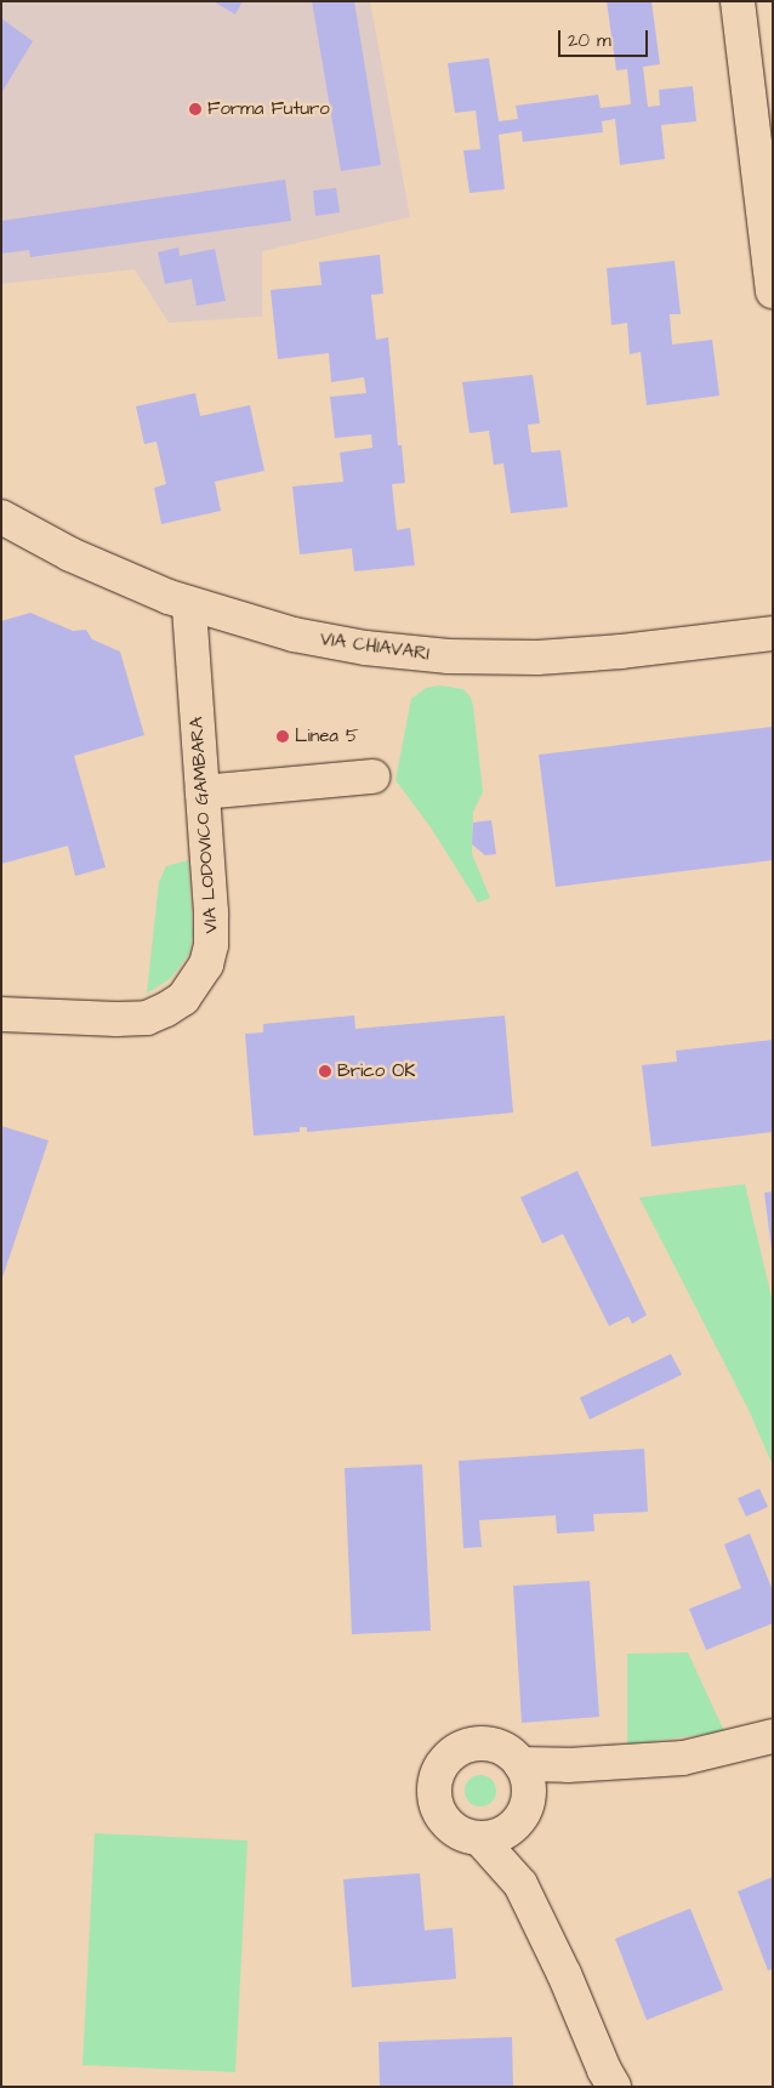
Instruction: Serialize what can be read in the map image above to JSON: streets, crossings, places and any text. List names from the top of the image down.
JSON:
{
  "streets": {
    "street": ["VIA CHIAVARI", "VIA LODOVICO GAMBARA"]
  },
  "crossings": [
    ["VIA CHIAVARI", "VIA LODOVICO GAMBARA"]
  ],
  "places": ["Forma Futuro", "Linea 5", "Brico OK"],
  "scale_bar": "20 m"
}
